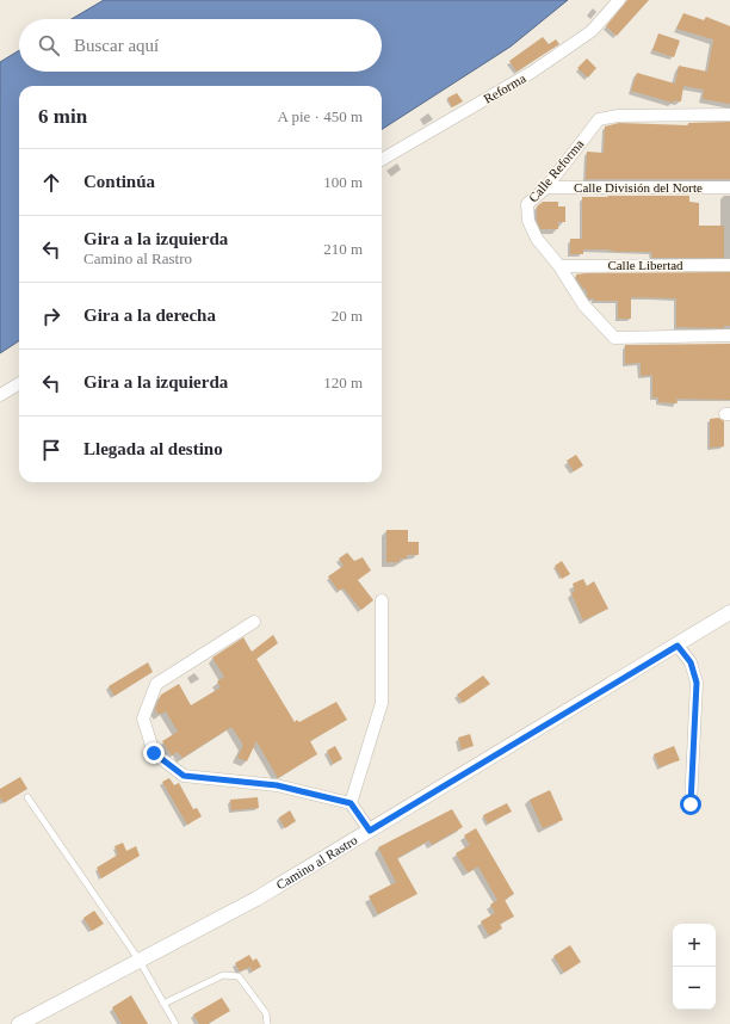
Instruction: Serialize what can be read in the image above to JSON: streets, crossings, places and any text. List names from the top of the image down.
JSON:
{
  "streets": {
    "street": [
      "Reforma",
      "Calle Reforma",
      "Calle División del Norte",
      "Calle Libertad",
      "Camino al Rastro"
    ]
  },
  "crossings": [
    ["Calle Reforma", "Calle División del Norte"],
    ["Calle Reforma", "Calle Libertad"]
  ],
  "page": {
    "search": "Buscar aquí",
    "heading": ["6 min", "A pie · 450 m"],
    "list": [
      ["Continúa", "100 m"],
      ["Gira a la izquierda", "Camino al Rastro", "210 m"],
      ["Gira a la derecha", "20 m"],
      ["Gira a la izquierda", "120 m"],
      "Llegada al destino"
    ],
    "map_buttons": ["+", "−"]
  }
}
